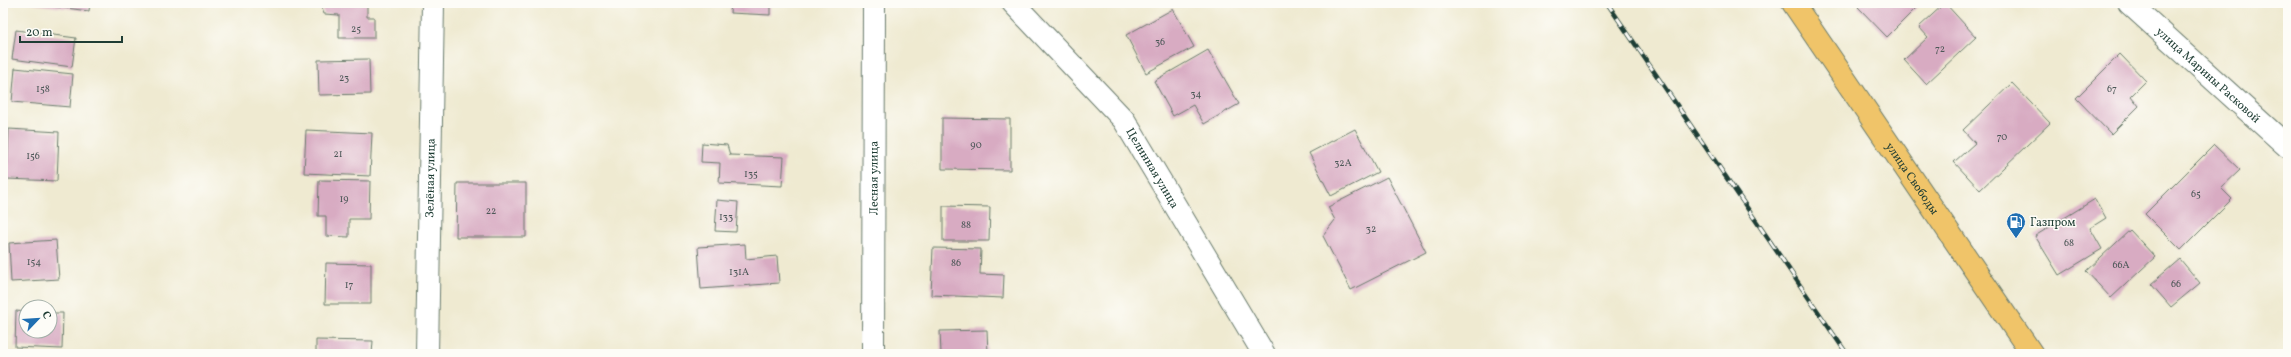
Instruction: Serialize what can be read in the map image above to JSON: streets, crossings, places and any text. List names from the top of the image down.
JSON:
{
  "streets": {
    "main road": ["улица Свободы"],
    "street": [
      "улица Марины Расковой",
      "Целинная улица",
      "Зелёная улица",
      "Лесная улица"
    ]
  },
  "places": {
    "fuel station": ["Газпром"]
  },
  "house_numbers": [
    "25",
    "36",
    "72",
    "23",
    "158",
    "67",
    "34",
    "70",
    "90",
    "21",
    "156",
    "32А",
    "135",
    "65",
    "19",
    "22",
    "133",
    "88",
    "32",
    "68",
    "154",
    "86",
    "66А",
    "131А",
    "66",
    "17"
  ],
  "scale_bar": "20 m",
  "north": "top right"
}
